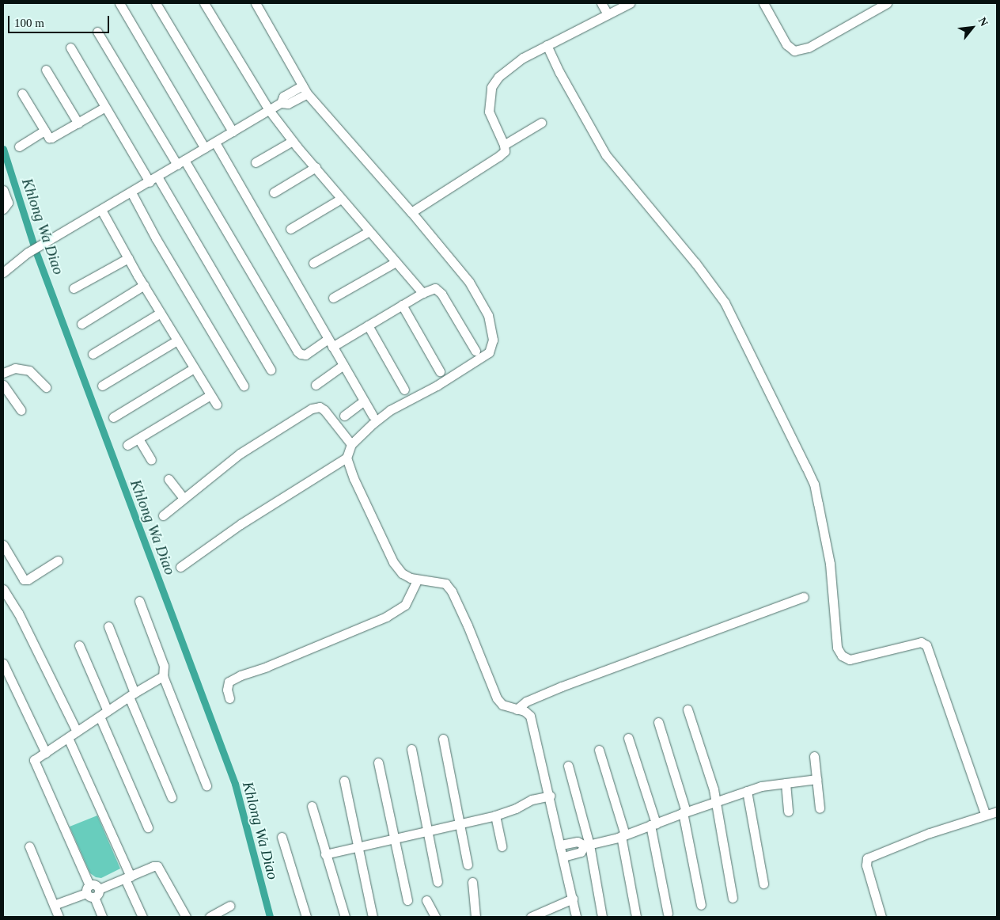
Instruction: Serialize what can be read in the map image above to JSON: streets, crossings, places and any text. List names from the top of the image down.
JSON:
{
  "water": ["Khlong Wa Diao"],
  "scale_bar": "100 m",
  "north": "top right"
}
